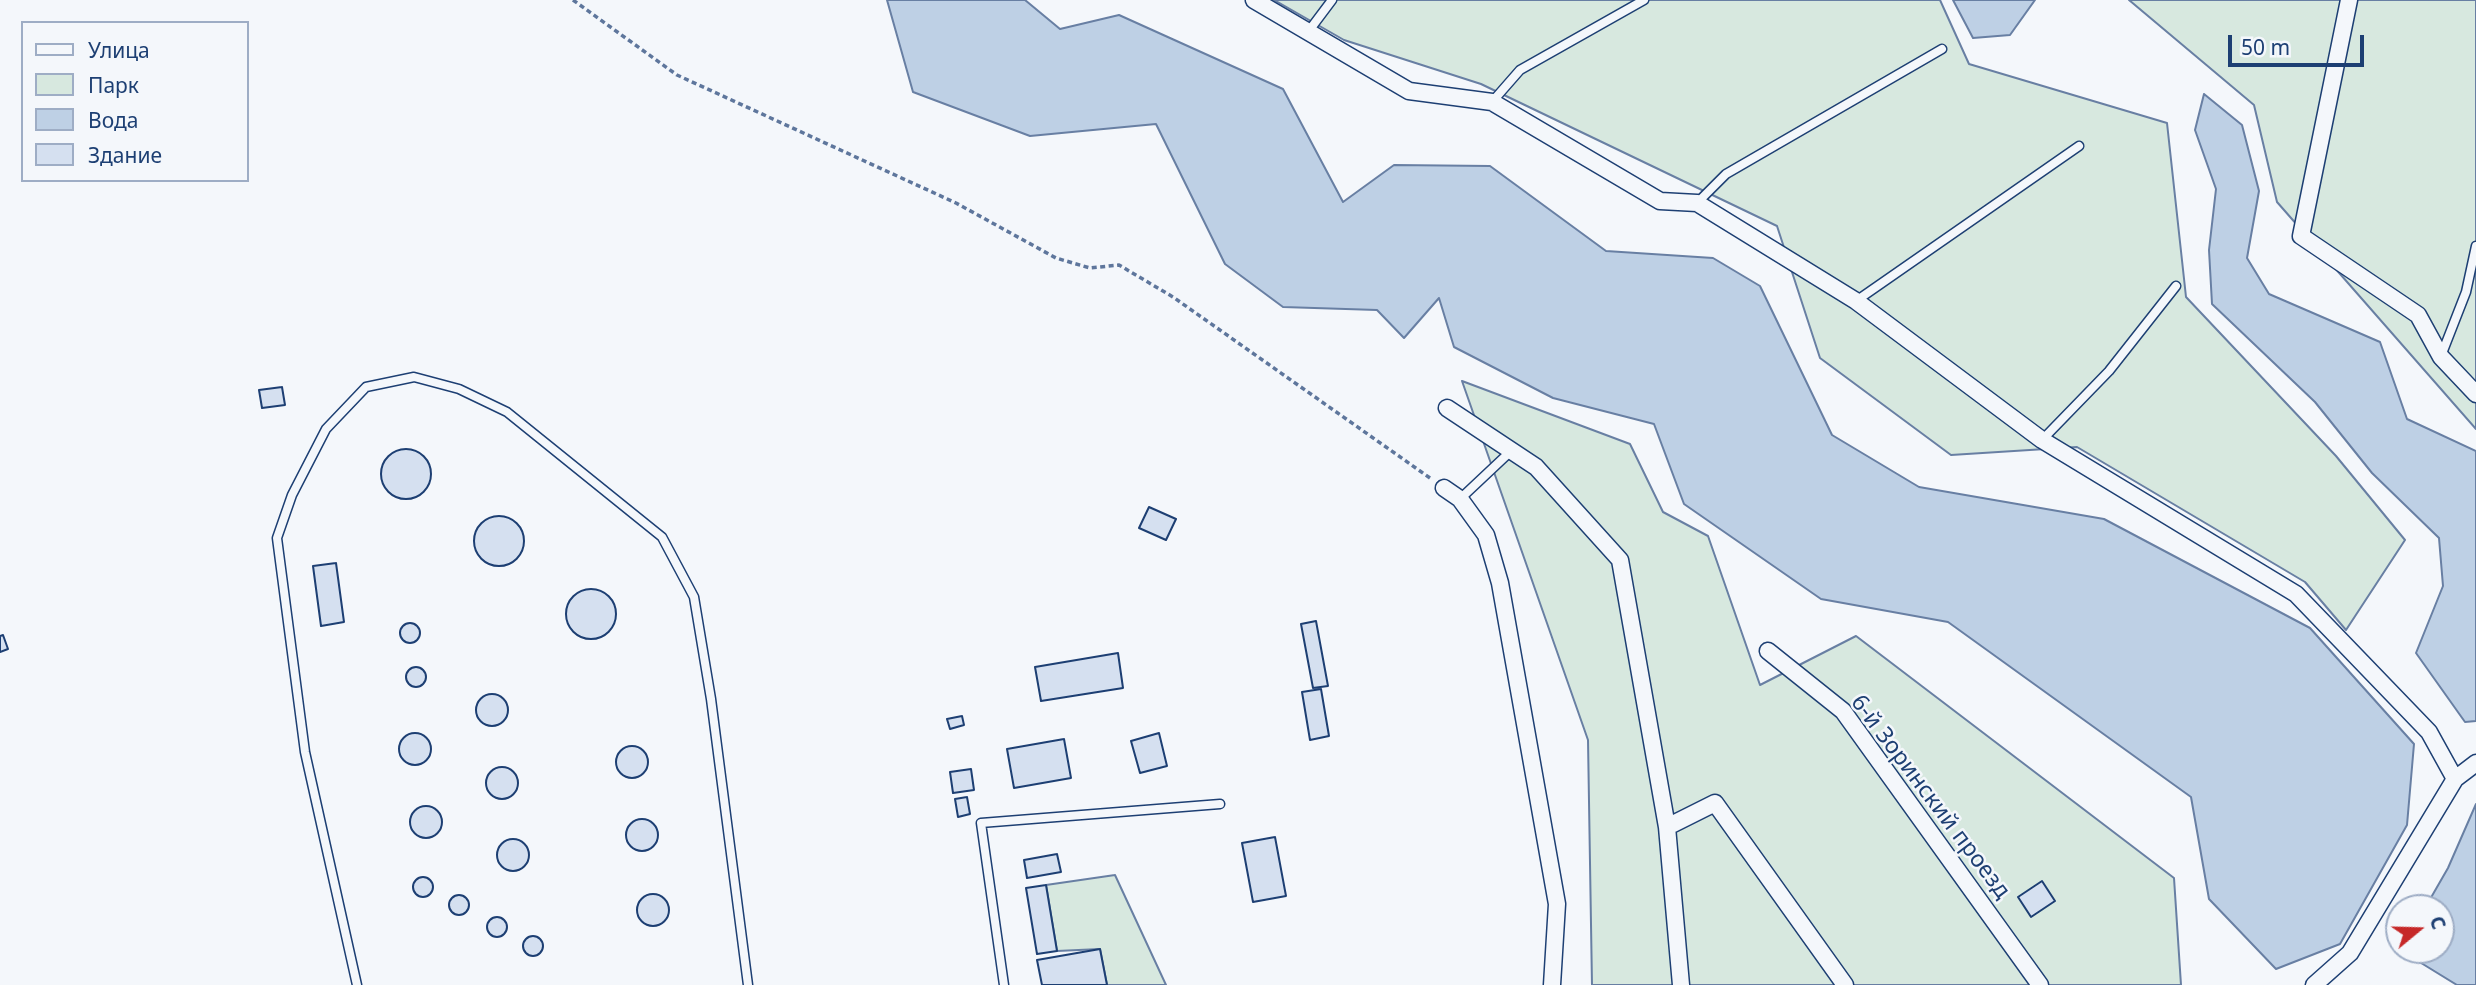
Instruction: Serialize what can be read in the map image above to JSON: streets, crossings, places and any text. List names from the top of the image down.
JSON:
{
  "streets": {
    "street": ["6-й Зоринский проезд"]
  },
  "legend": [
    "Улица",
    "Парк",
    "Вода",
    "Здание"
  ],
  "scale_bar": "50 m",
  "north": "right"
}
